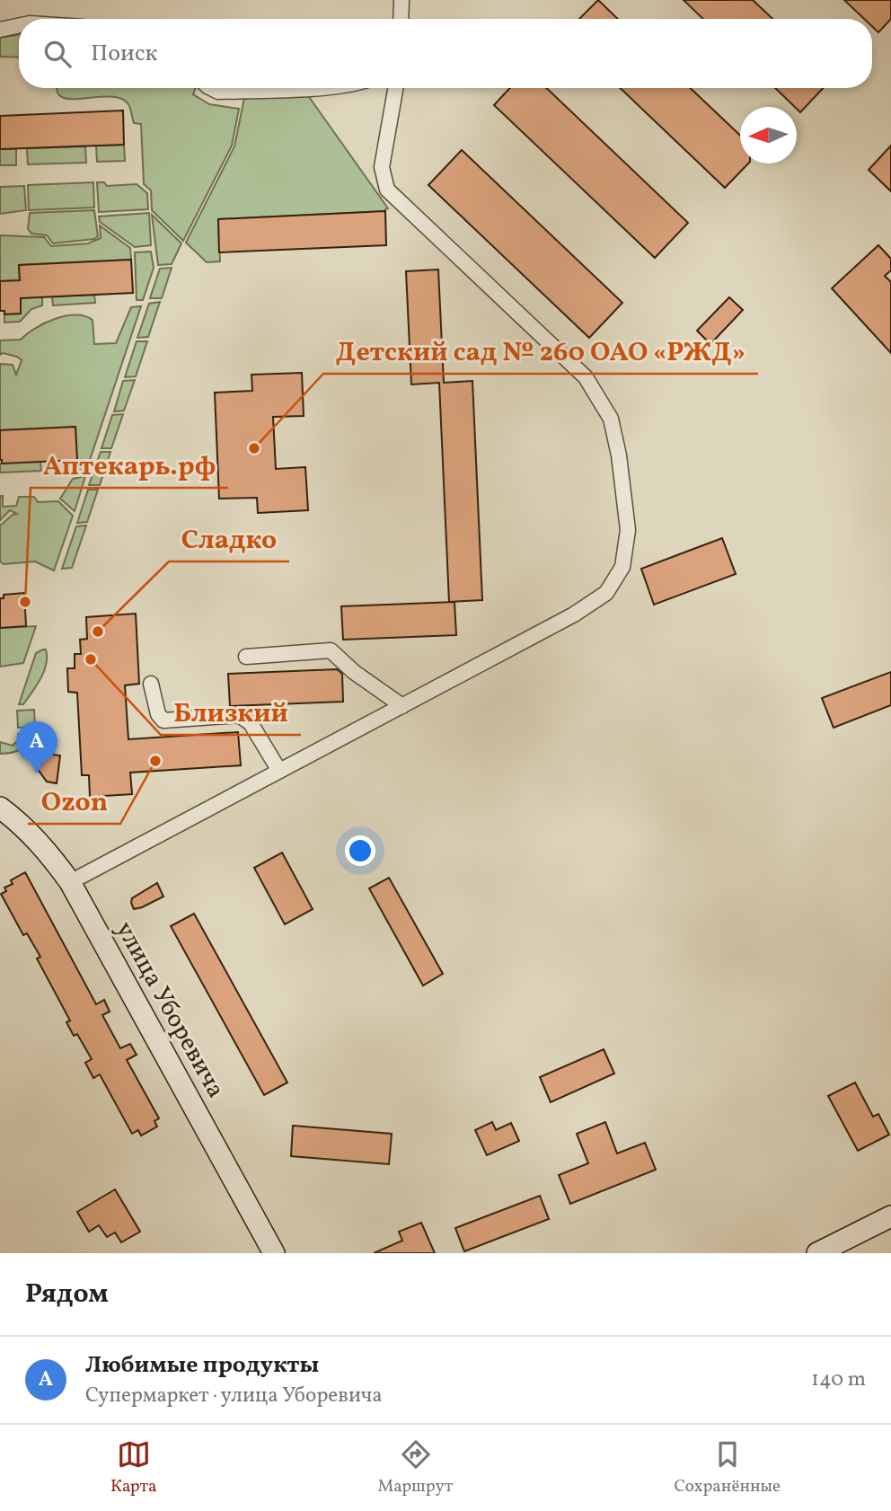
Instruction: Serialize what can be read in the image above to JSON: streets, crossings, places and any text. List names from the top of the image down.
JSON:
{
  "streets": {
    "main road": ["улица Уборевича"]
  },
  "places": [
    "Детский сад № 260 ОАО «РЖД»",
    "Аптекарь.рф",
    "Сладко",
    "Близкий",
    "Ozon"
  ],
  "north": "left",
  "page": {
    "search": "Поиск",
    "pins": "A",
    "heading": "Рядом",
    "list": [
      {
        "mark": "A",
        "name": "Любимые продукты",
        "note": "Супермаркет · улица Уборевича",
        "value": "140 m"
      }
    ],
    "nav": ["Карта", "Маршрут", "Сохранённые"]
  }
}
